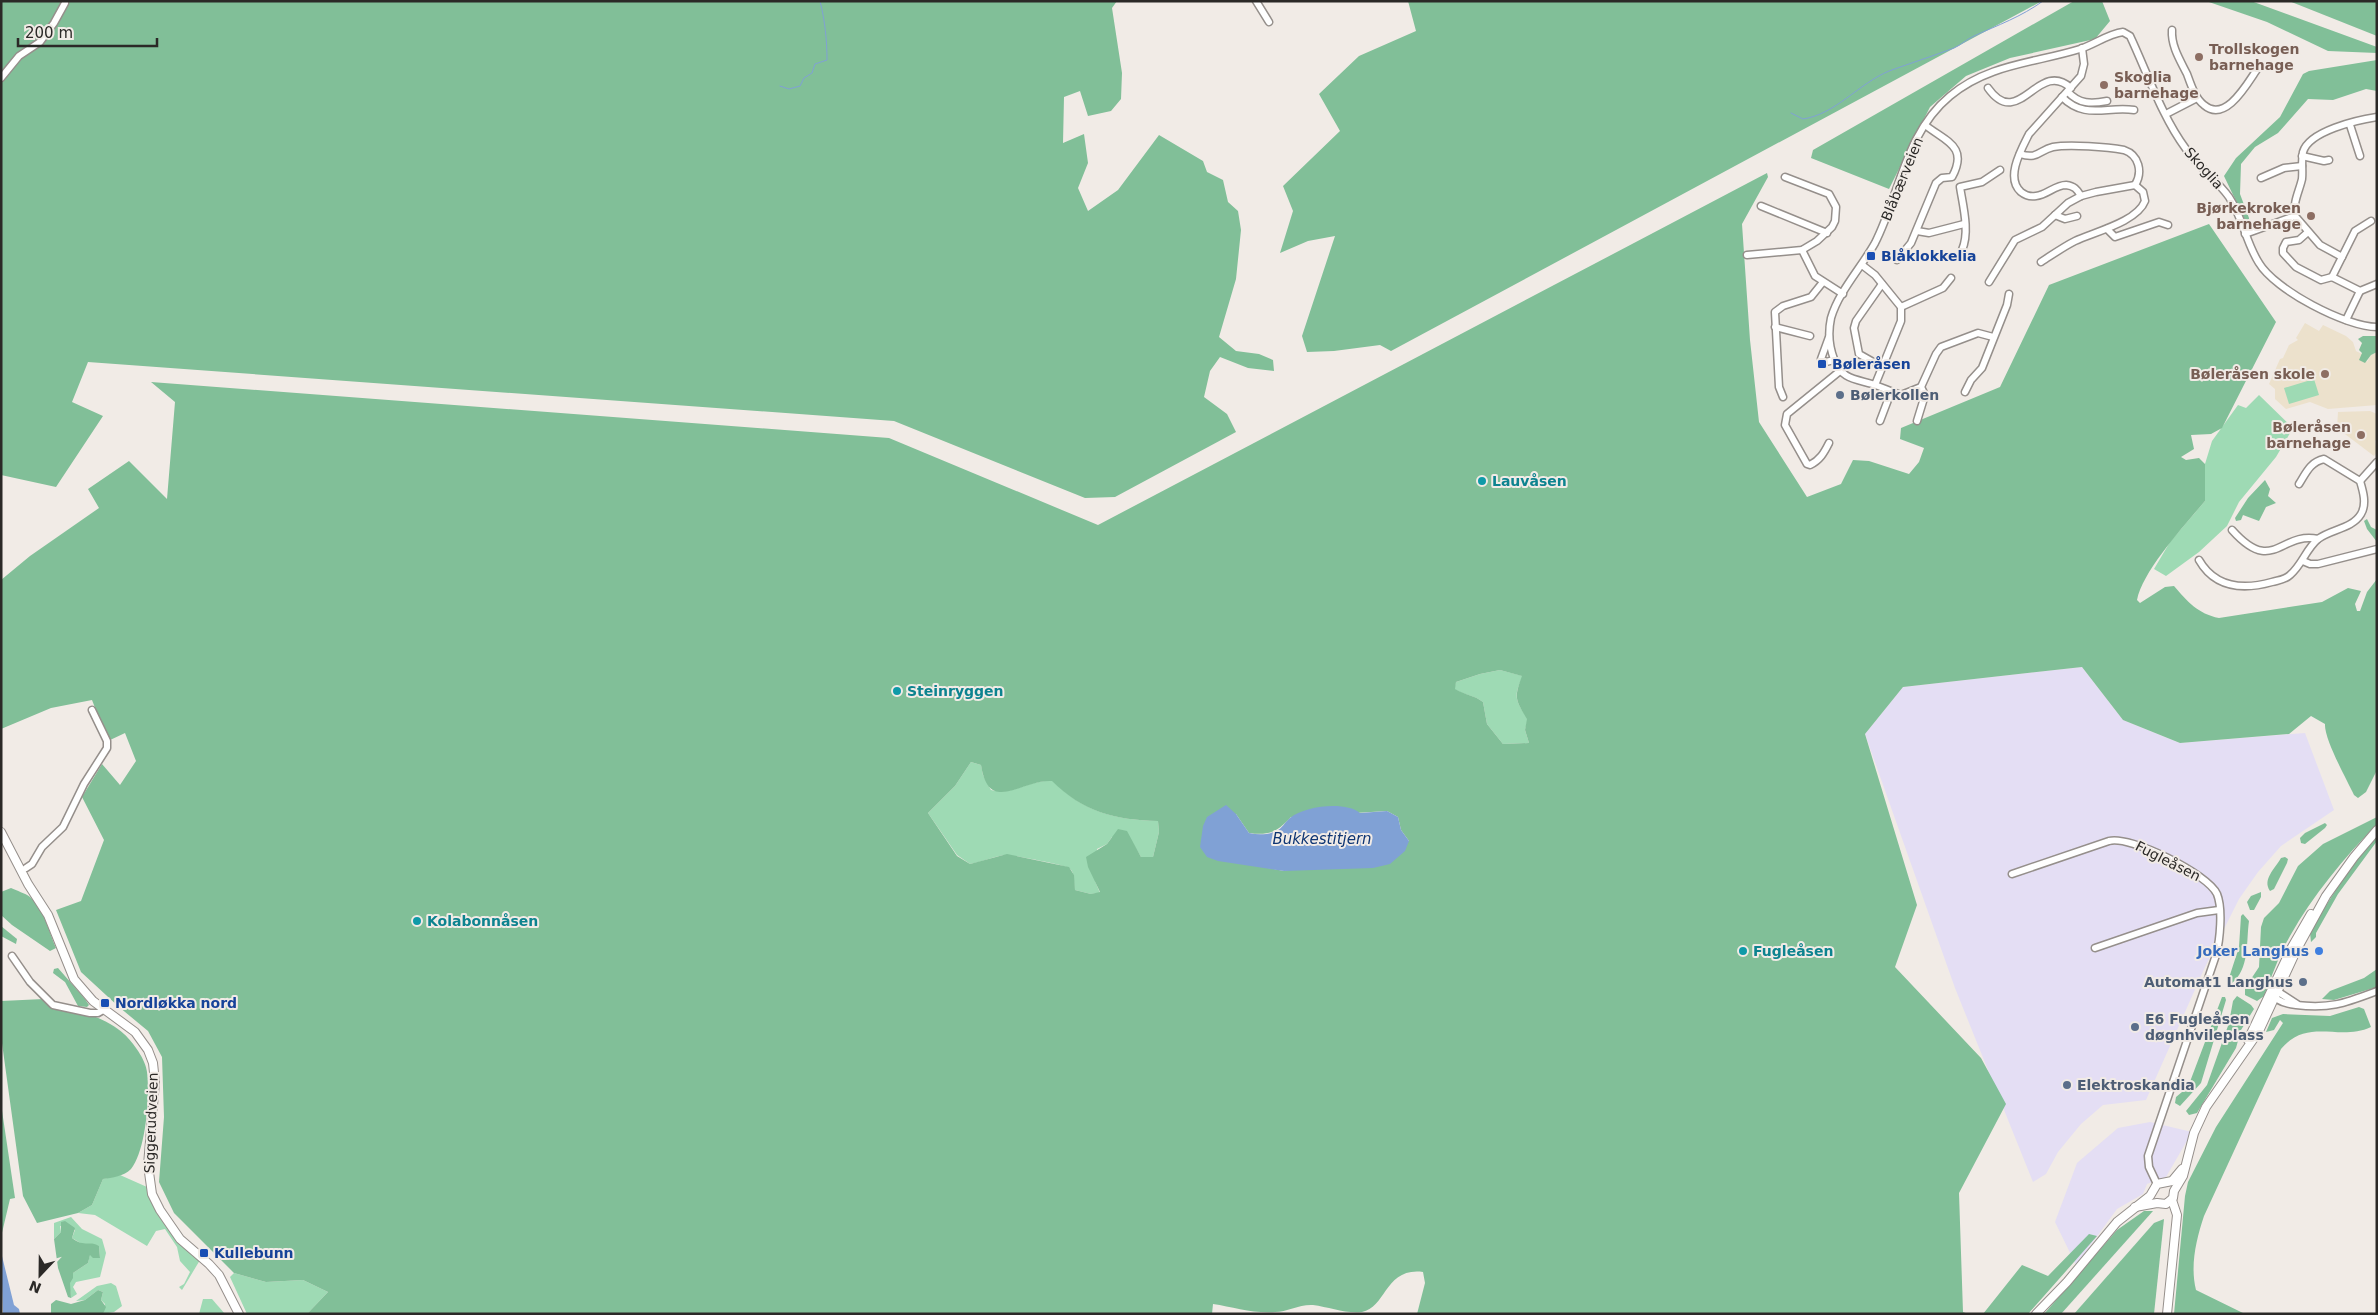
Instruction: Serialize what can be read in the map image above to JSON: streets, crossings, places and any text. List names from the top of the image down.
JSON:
{
  "streets": {
    "main road": ["Siggerudveien"],
    "street": ["Skoglia", "Blåbærveien", "Fugleåsen"]
  },
  "crossings": [
    ["Skoglia", "Blåbærveien"]
  ],
  "water": ["Bukkestitjern"],
  "places": {
    "other": [
      "Trollskogen barnehage",
      "Skoglia barnehage",
      "Bjørkekroken barnehage",
      "Bøleråsen skole",
      "Bølerkollen",
      "Bøleråsen barnehage",
      "Lauvåsen",
      "Steinryggen",
      "Kolabonnåsen",
      "Fugleåsen",
      "Joker Langhus",
      "Automat1 Langhus",
      "E6 Fugleåsen døgnhvileplass",
      "Elektroskandia"
    ],
    "transit": [
      "Blåklokkelia",
      "Bøleråsen",
      "Nordløkka nord",
      "Kullebunn"
    ]
  },
  "scale_bar": "200 m",
  "north": "bottom"
}
